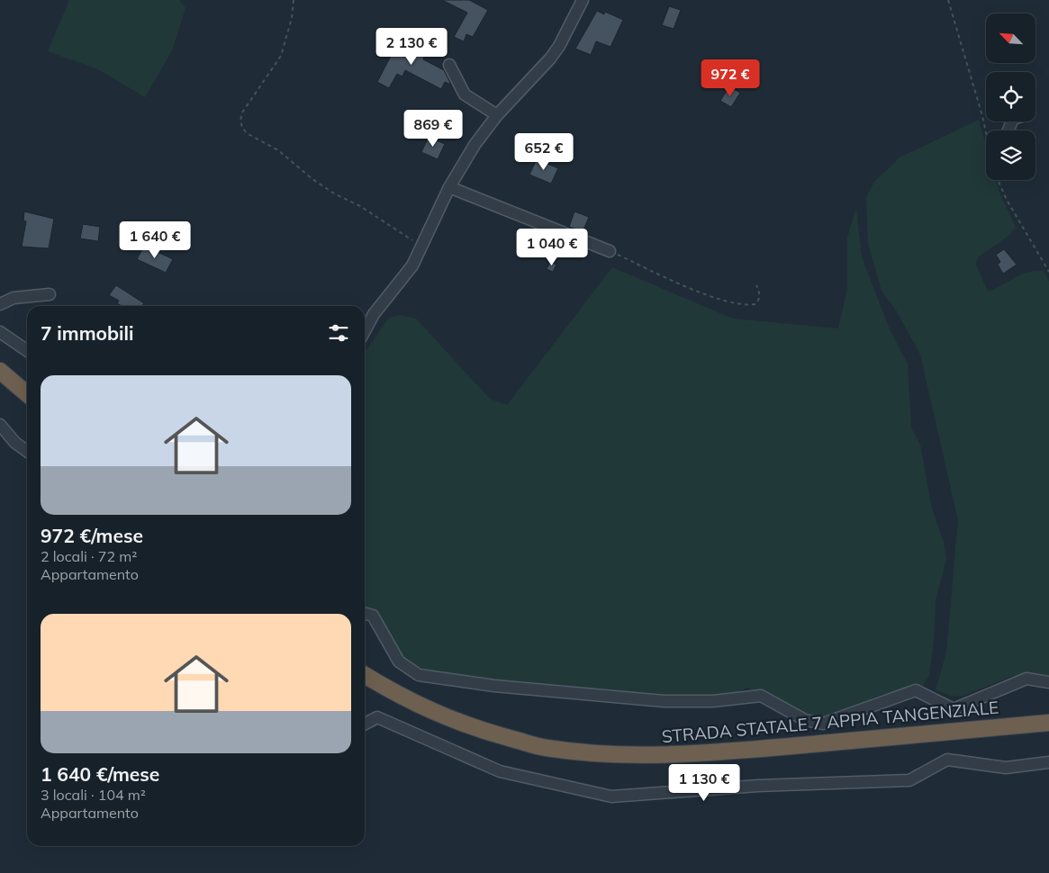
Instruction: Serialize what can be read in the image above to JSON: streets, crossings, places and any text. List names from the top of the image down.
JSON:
{
  "streets": {
    "highway": ["STRADA STATALE 7 APPIA TANGENZIALE"]
  },
  "north": "top left",
  "page": {
    "price": [
      "2 130 €",
      "972 €",
      "869 €",
      "652 €",
      "1 640 €",
      "1 040 €",
      "1 130 €"
    ],
    "heading": "7 immobili",
    "list": [
      {
        "name": "972 €/mese",
        "note": "2 locali · 72 m² · Appartamento"
      },
      {
        "name": "1 640 €/mese",
        "note": "3 locali · 104 m² · Appartamento"
      }
    ]
  }
}
